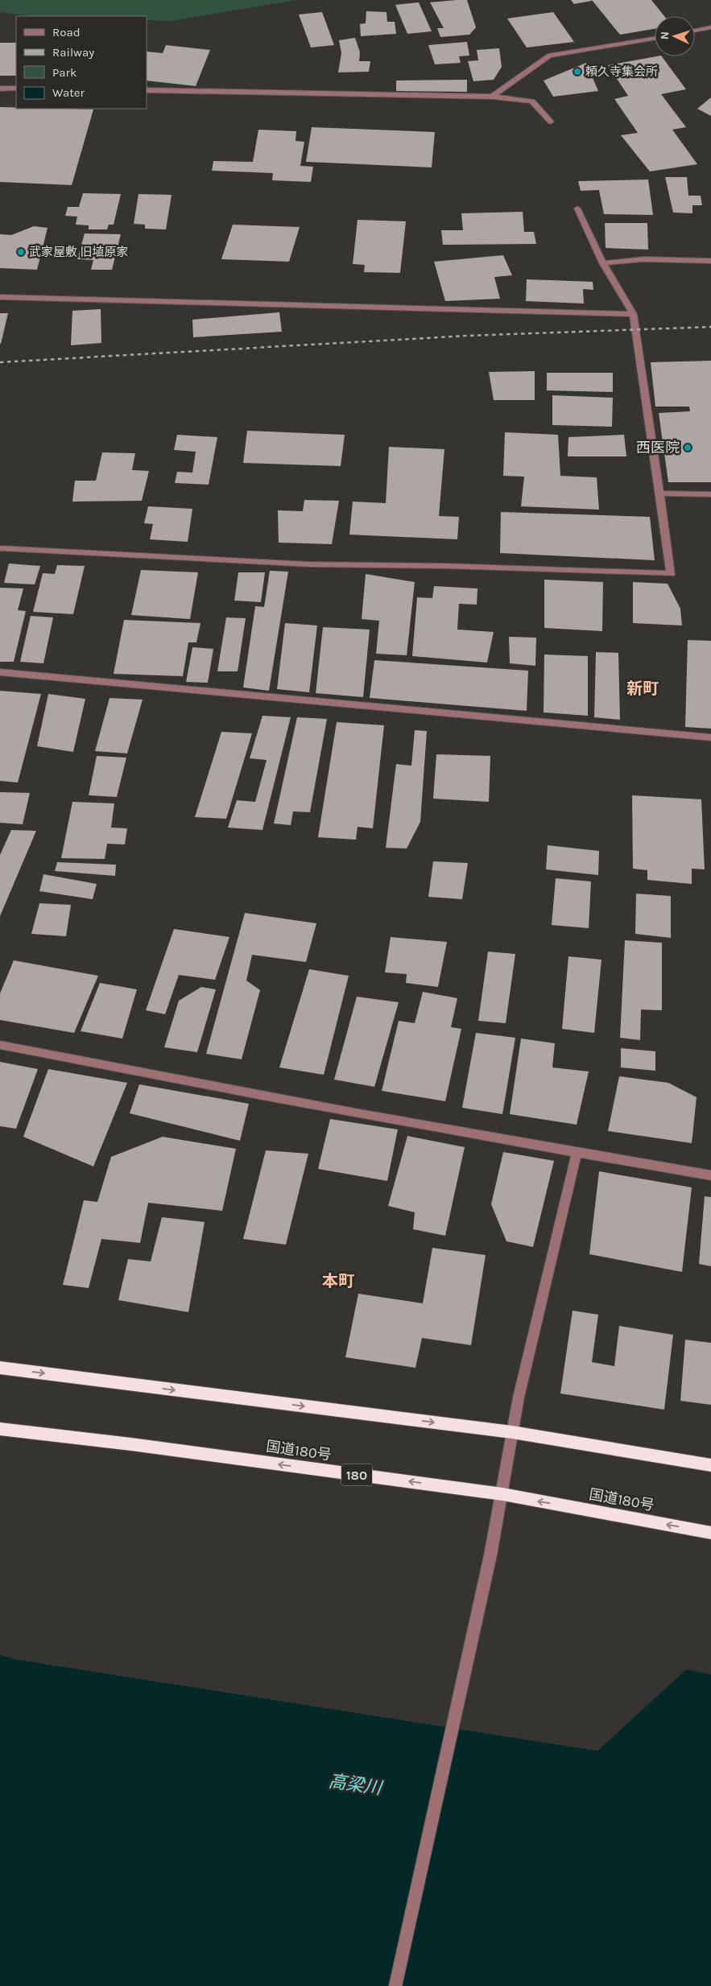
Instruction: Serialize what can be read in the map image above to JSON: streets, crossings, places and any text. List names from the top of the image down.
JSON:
{
  "streets": {
    "highway": ["国道180号", "180"]
  },
  "districts": ["新町", "本町"],
  "water": ["高梁川"],
  "places": ["頼久寺集会所", "武家屋敷 旧埴原家", "西医院"],
  "legend": [
    "Road",
    "Railway",
    "Park",
    "Water"
  ],
  "north": "left"
}
